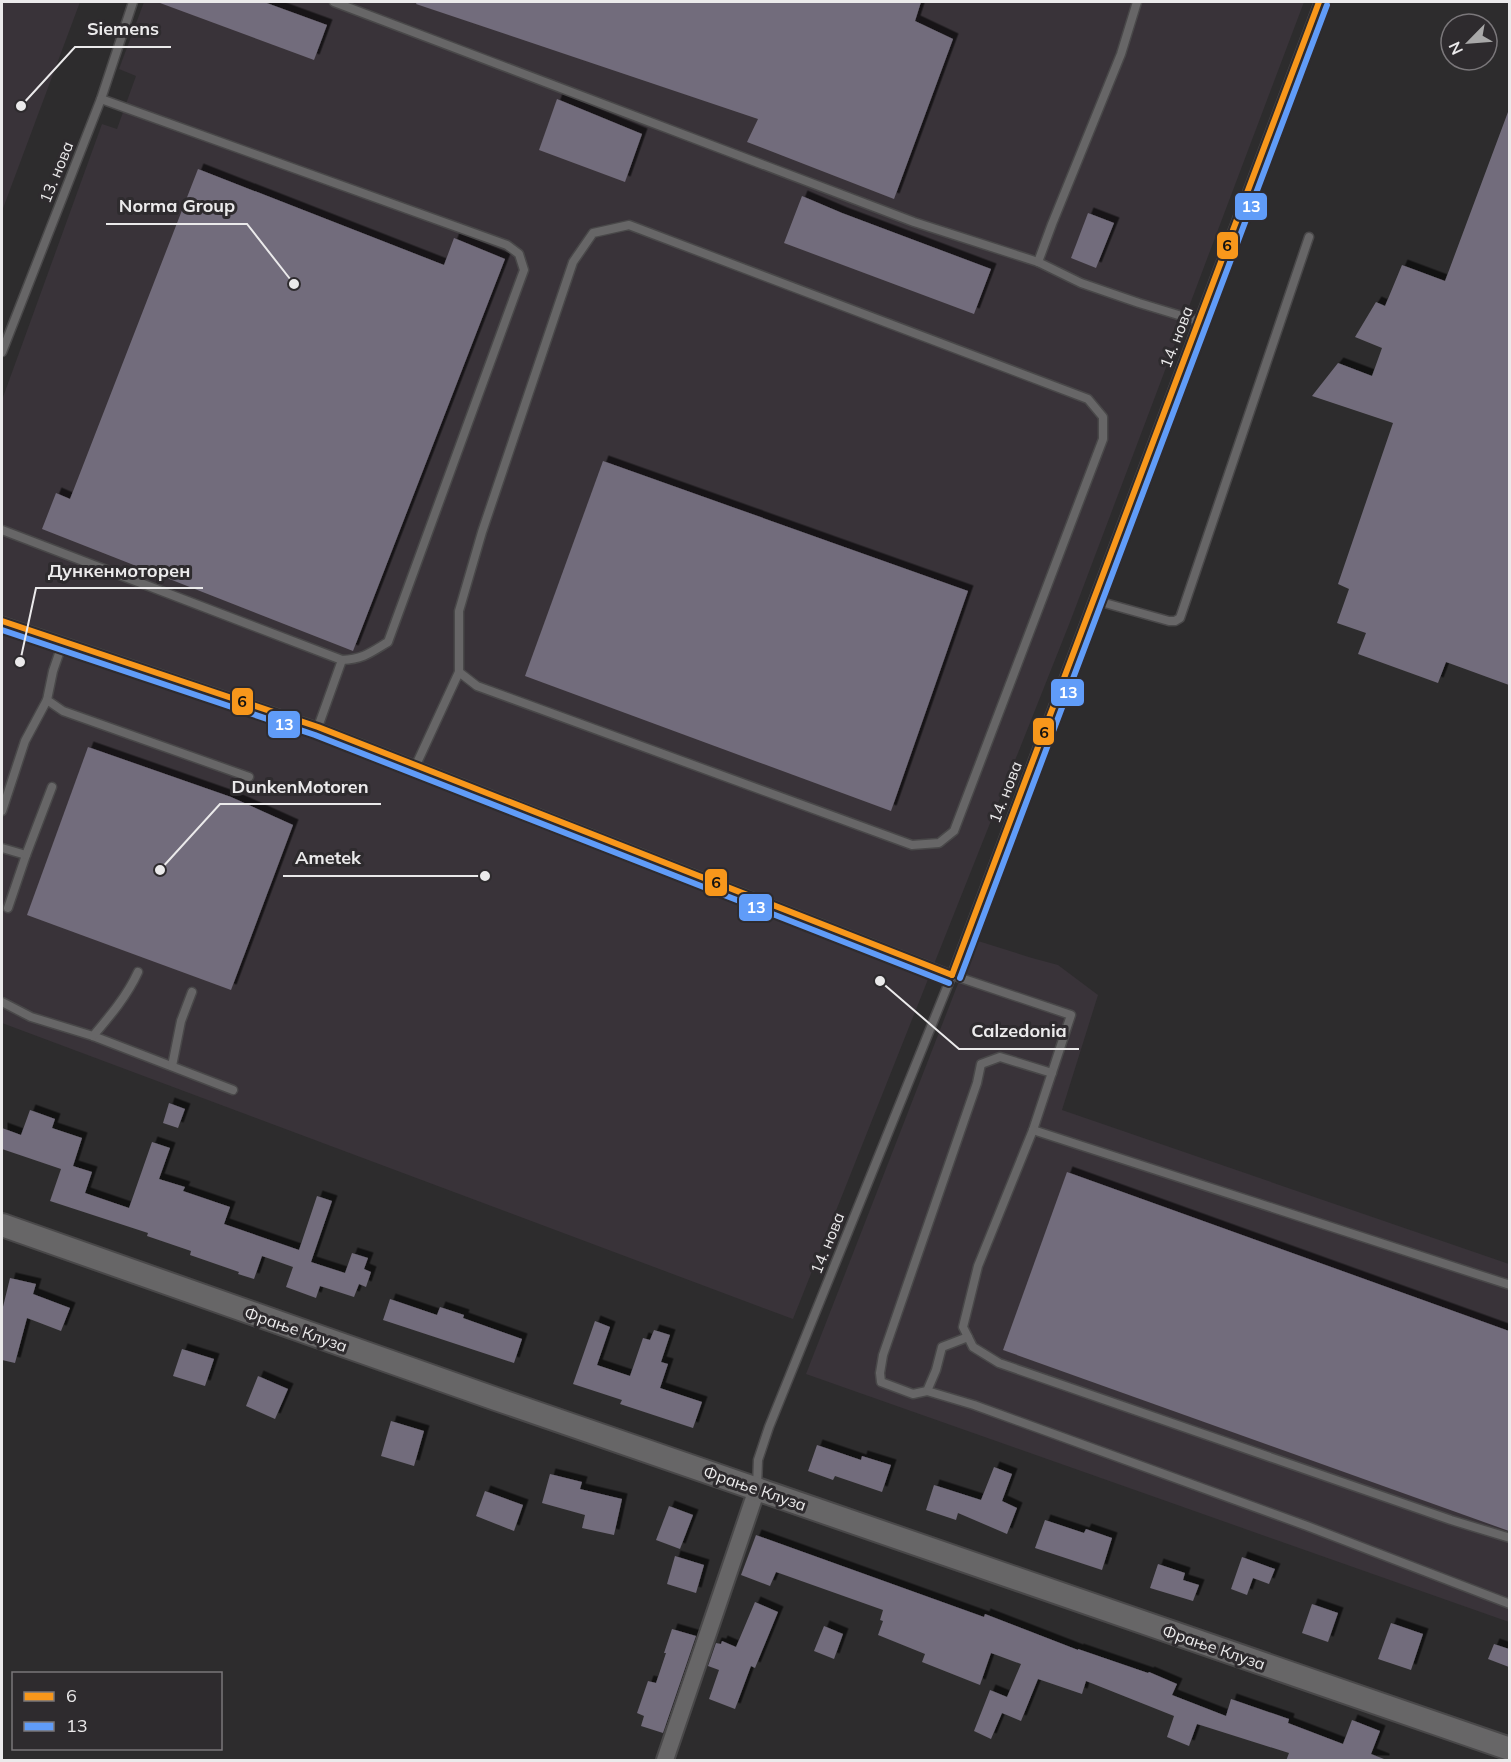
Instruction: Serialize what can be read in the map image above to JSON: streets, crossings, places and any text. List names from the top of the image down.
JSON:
{
  "streets": {
    "main road": ["Фрање Клуза"],
    "lane": ["13. нова", "14. нова"]
  },
  "crossings": [
    ["14. нова", "Фрање Клуза"]
  ],
  "places": [
    "Siemens",
    "Norma Group",
    "Дункенмоторен",
    "DunkenMotoren",
    "Ametek",
    "Calzedonia"
  ],
  "lines": ["transit line 6", "transit line 13"],
  "legend": ["6", "13"],
  "north": "bottom left"
}
